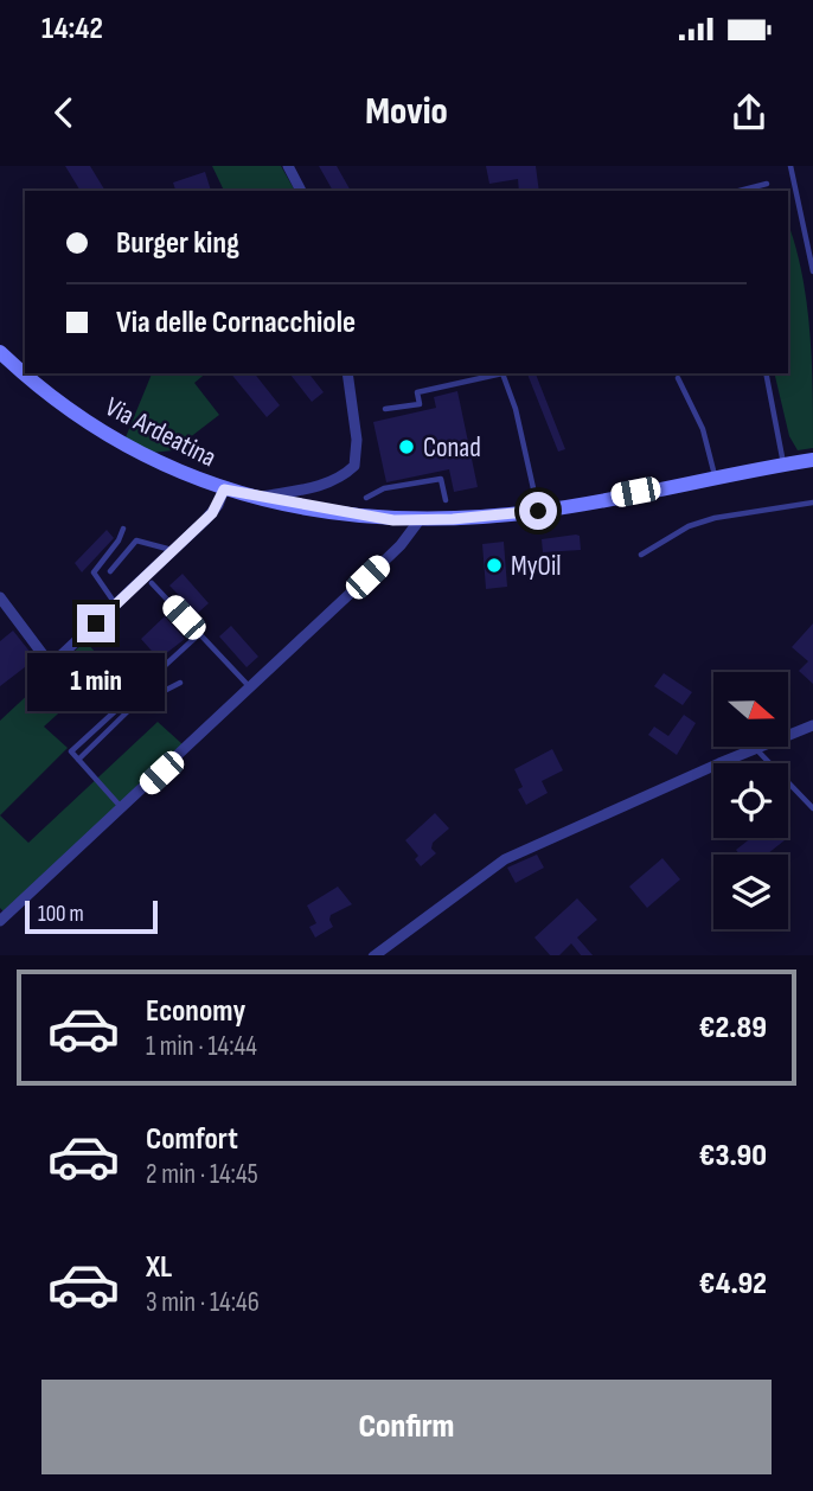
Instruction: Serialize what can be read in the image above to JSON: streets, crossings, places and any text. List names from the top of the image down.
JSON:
{
  "streets": {
    "main road": ["Via Ardeatina"]
  },
  "places": ["Conad", "MyOil"],
  "scale_bar": "100 m",
  "north": "right",
  "page": {
    "status": "14:42",
    "header": "Movio",
    "banner": ["Burger king", "Via delle Cornacchiole"],
    "bubble": "1 min",
    "scale": "100 m",
    "list": [
      {
        "name": "Economy",
        "note": "1 min · 14:44",
        "value": "€2.89"
      },
      {
        "name": "Comfort",
        "note": "2 min · 14:45",
        "value": "€3.90"
      },
      {
        "name": "XL",
        "note": "3 min · 14:46",
        "value": "€4.92"
      }
    ],
    "buttons": "Confirm"
  }
}
